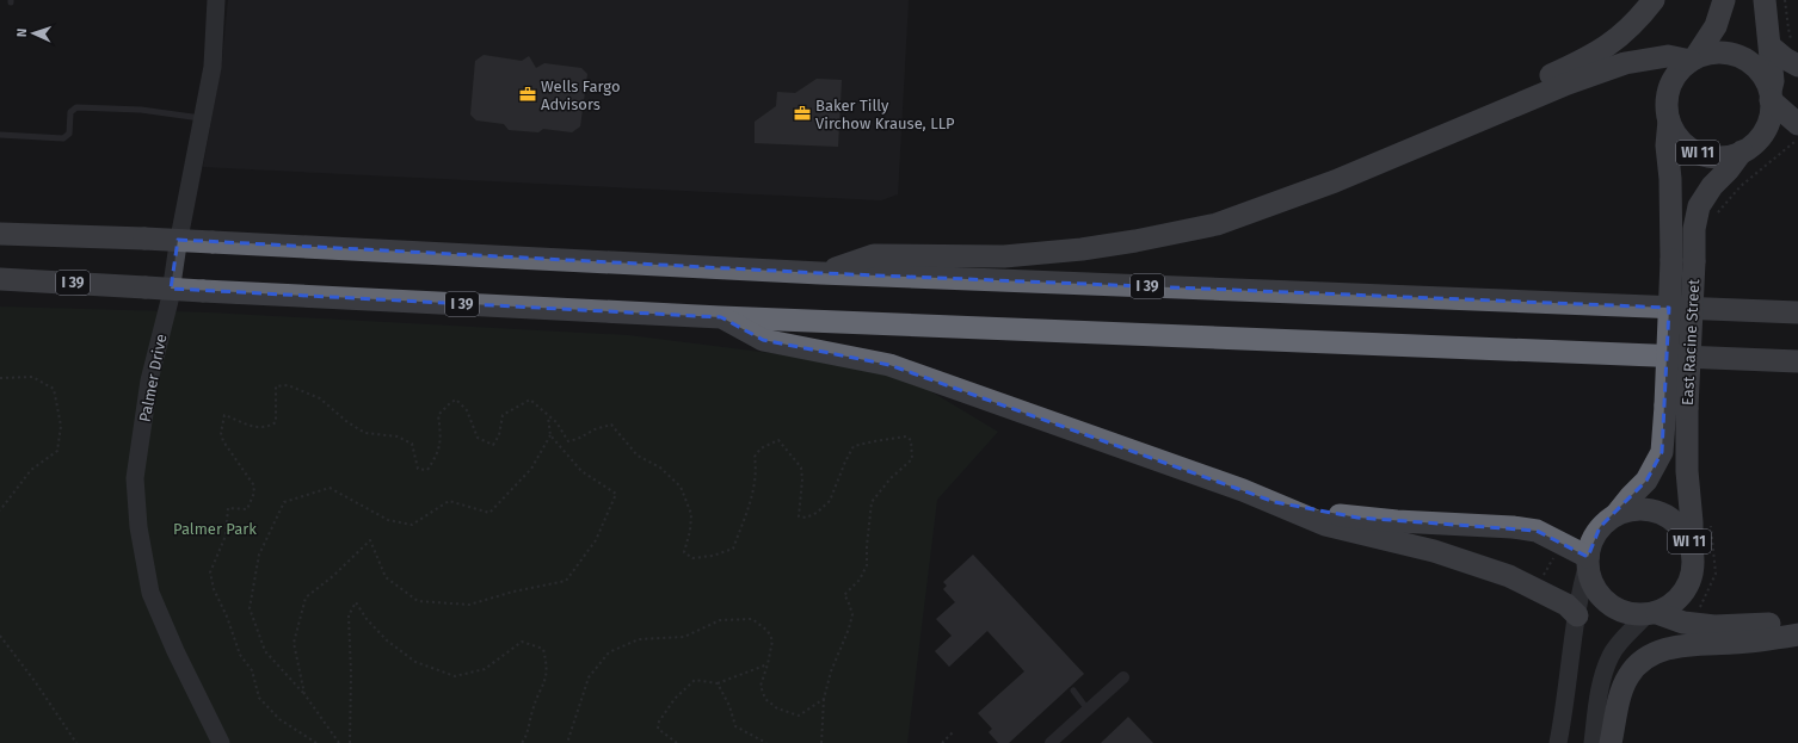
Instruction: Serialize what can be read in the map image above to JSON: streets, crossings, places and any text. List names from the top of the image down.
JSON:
{
  "streets": {
    "highway": ["WI 11", "I 39", "East Racine Street"],
    "street": ["Palmer Drive"]
  },
  "crossings": [
    ["WI 11", "East Racine Street"]
  ],
  "parks": ["Palmer Park"],
  "places": {
    "office": ["Wells Fargo Advisors", "Baker Tilly Virchow Krause, LLP"]
  },
  "north": "left"
}
